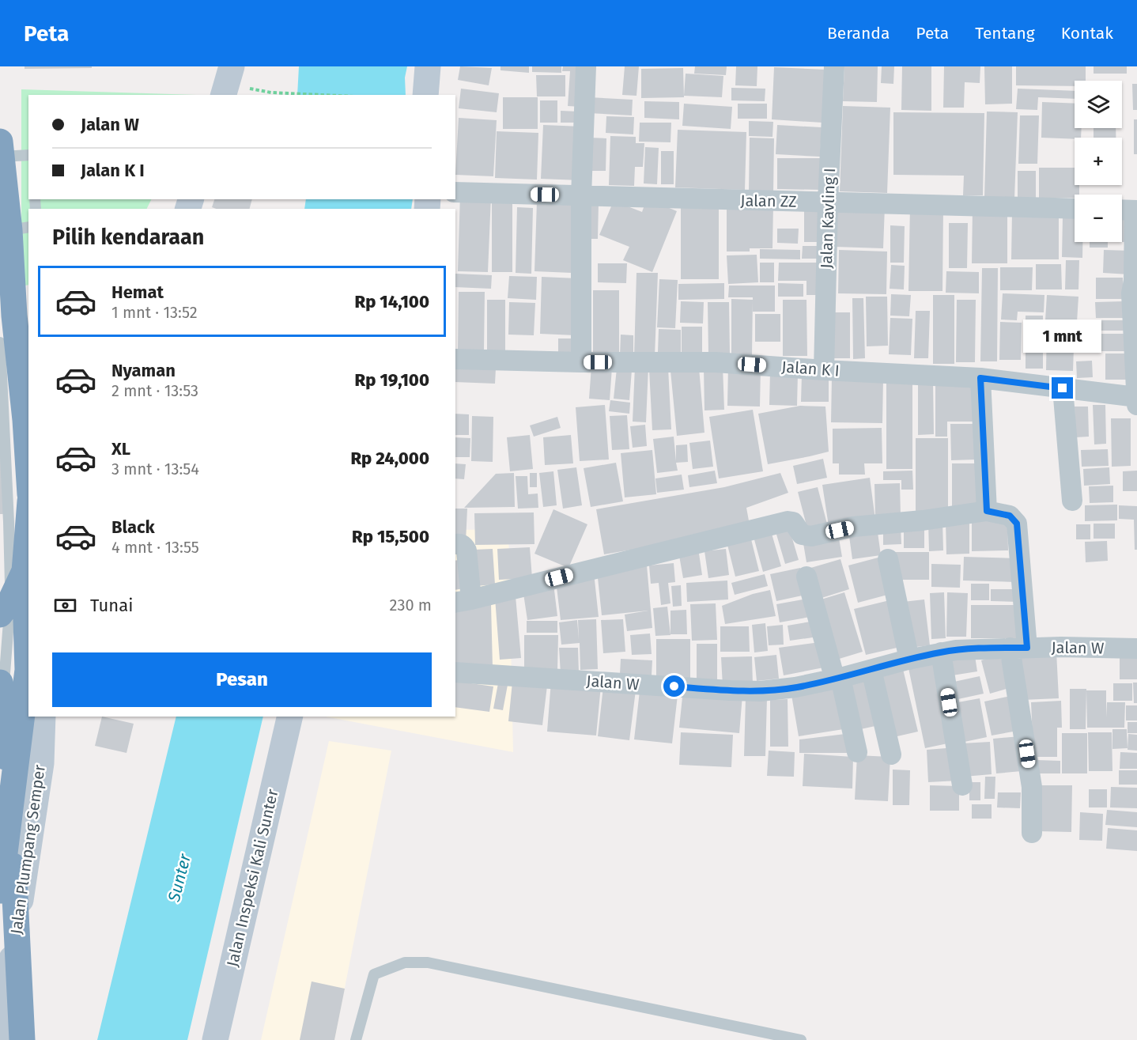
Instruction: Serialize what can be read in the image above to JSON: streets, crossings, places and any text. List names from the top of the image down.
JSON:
{
  "streets": {
    "street": [
      "Jalan ZZ",
      "Jalan Kavling I",
      "Jalan K I",
      "Jalan W",
      "Jalan Plumpang Semper",
      "Jalan Inspeksi Kali Sunter"
    ]
  },
  "crossings": [
    ["Jalan ZZ", "Jalan Kavling I"],
    ["Jalan Kavling I", "Jalan K I"]
  ],
  "water": ["Sunter"],
  "page": {
    "header": "Peta",
    "nav": [
      "Beranda",
      "Peta",
      "Tentang",
      "Kontak"
    ],
    "map_buttons": ["+", "−"],
    "banner": ["Jalan W", "Jalan K I"],
    "heading": "Pilih kendaraan",
    "list": [
      {
        "name": "Hemat",
        "note": "1 mnt · 13:52",
        "value": "Rp 14,100"
      },
      {
        "name": "Nyaman",
        "note": "2 mnt · 13:53",
        "value": "Rp 19,100"
      },
      {
        "name": "XL",
        "note": "3 mnt · 13:54",
        "value": "Rp 24,000"
      },
      {
        "name": "Black",
        "note": "4 mnt · 13:55",
        "value": "Rp 15,500"
      }
    ],
    "bubble": "1 mnt",
    "pay": ["Tunai", "230 m"],
    "buttons": "Pesan"
  }
}
